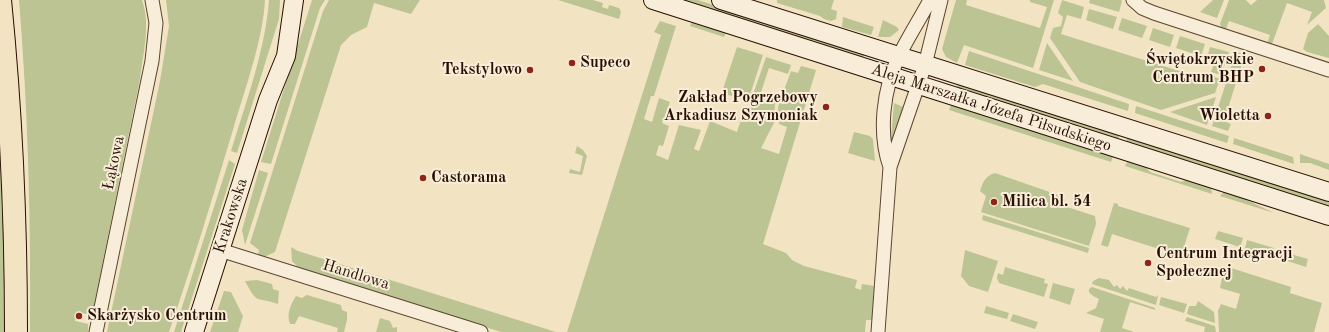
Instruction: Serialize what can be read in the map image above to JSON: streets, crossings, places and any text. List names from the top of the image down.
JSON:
{
  "streets": {
    "street": [
      "Aleja Marszałka Józefa Piłsudskiego",
      "Łąkowa",
      "Krakowska",
      "Handlowa"
    ]
  },
  "crossings": [
    ["Krakowska", "Handlowa"]
  ],
  "places": [
    "Supeco",
    "Świętokrzyskie Centrum BHP",
    "Tekstylowo",
    "Zakład Pogrzebowy Arkadiusz Szymoniak",
    "Wioletta",
    "Castorama",
    "Milica bl. 54",
    "Centrum Integracji Społecznej",
    "Skarżysko Centrum"
  ]
}
